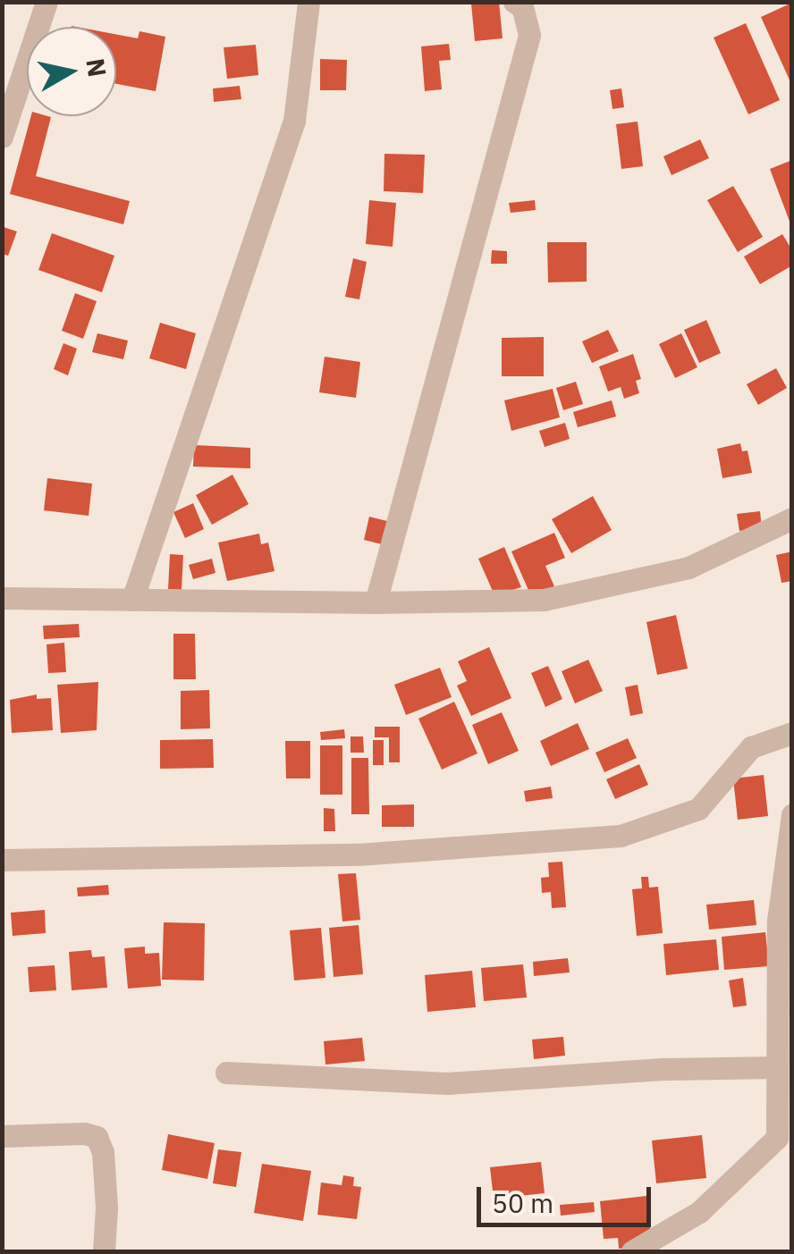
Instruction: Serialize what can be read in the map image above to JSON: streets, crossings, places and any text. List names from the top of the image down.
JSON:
{
  "scale_bar": "50 m",
  "north": "right"
}
